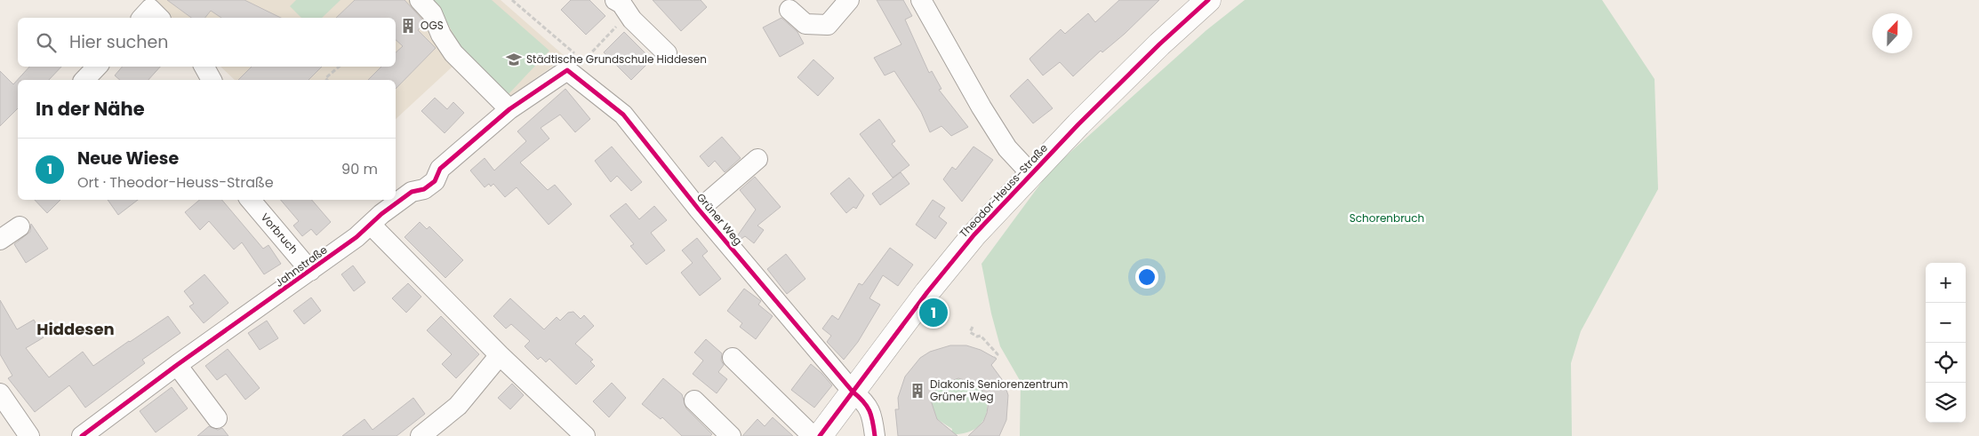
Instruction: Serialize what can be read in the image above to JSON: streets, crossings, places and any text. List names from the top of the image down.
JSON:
{
  "streets": {
    "main road": ["Theodor-Heuss-Straße"],
    "street": ["Grüner Weg", "Vorbruch", "Jahnstraße"]
  },
  "crossings": [
    ["Theodor-Heuss-Straße", "Grüner Weg"],
    ["Grüner Weg", "Jahnstraße"],
    ["Vorbruch", "Jahnstraße"]
  ],
  "districts": ["Hiddesen"],
  "parks": ["Schorenbruch"],
  "places": {
    "building": ["OGS", "Diakonis Seniorenzentrum Grüner Weg"],
    "school or university": ["Städtische Grundschule Hiddesen"]
  },
  "north": "top",
  "page": {
    "search": "Hier suchen",
    "heading": "In der Nähe",
    "list": [
      {
        "mark": "1",
        "name": "Neue Wiese",
        "note": "Ort · Theodor-Heuss-Straße",
        "value": "90 m"
      }
    ],
    "map_buttons": ["+", "−"],
    "pins": "1"
  }
}
